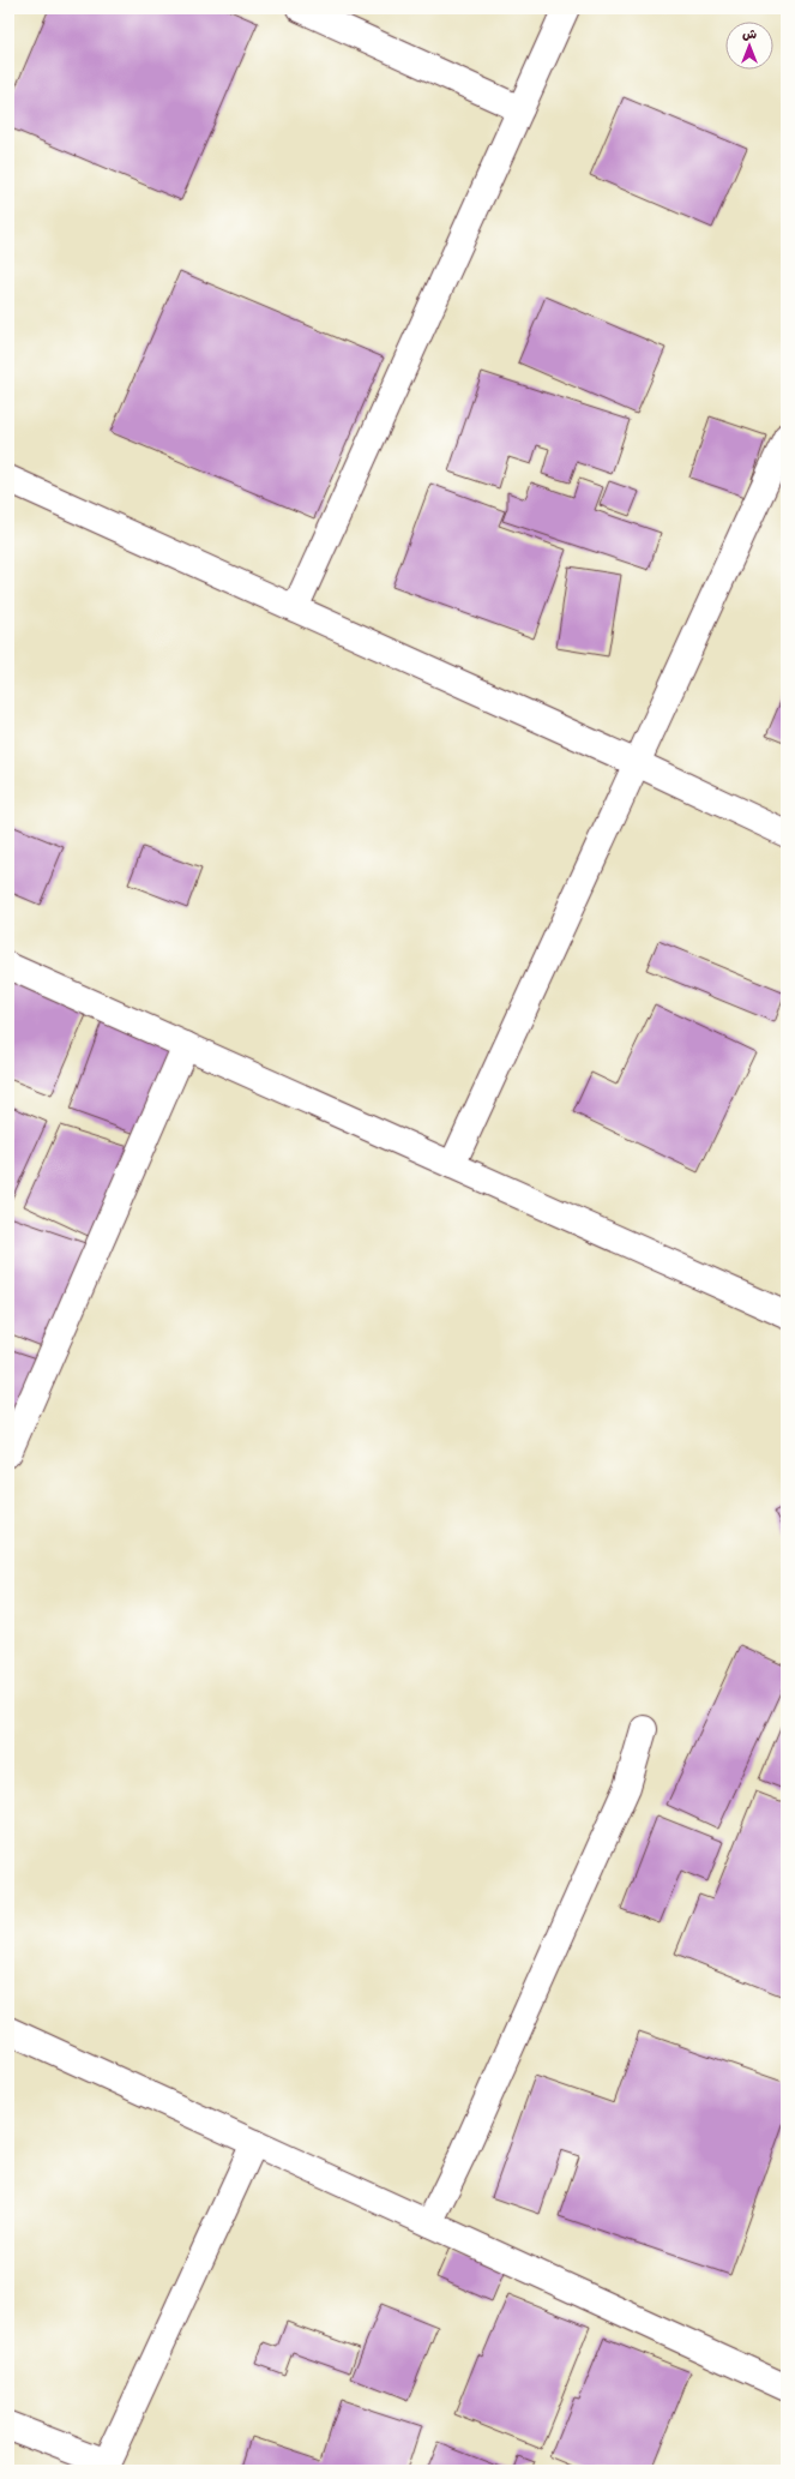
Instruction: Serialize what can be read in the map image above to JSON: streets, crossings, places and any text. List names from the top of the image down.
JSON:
{
  "north": "top"
}
